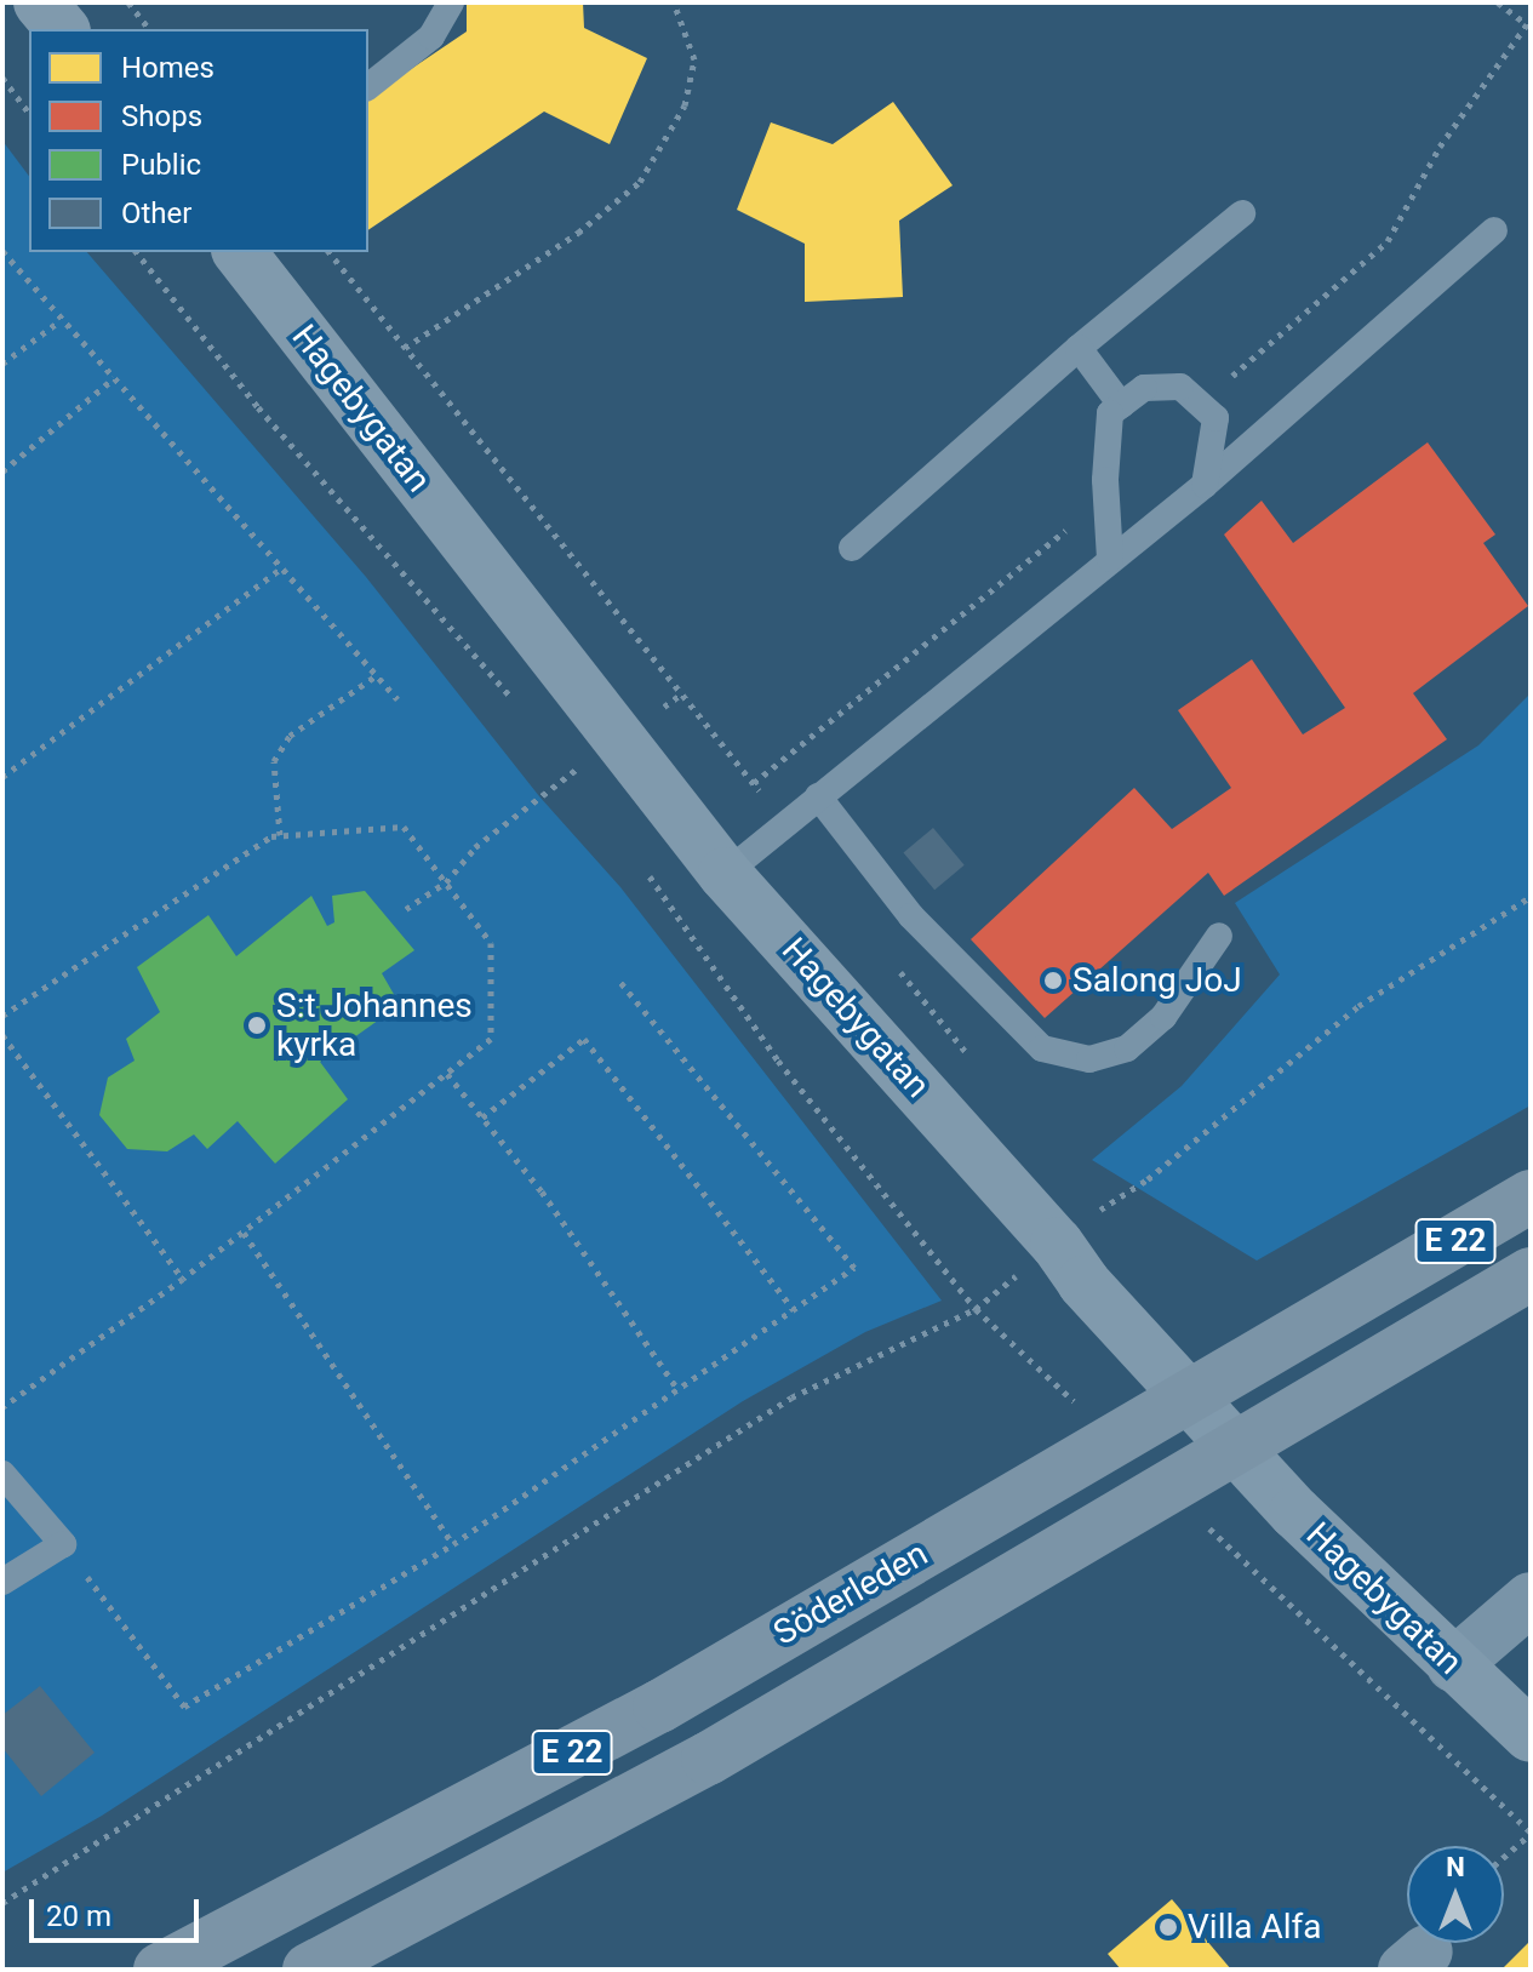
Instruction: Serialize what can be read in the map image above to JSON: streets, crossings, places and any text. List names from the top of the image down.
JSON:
{
  "streets": {
    "highway": ["E 22", "Söderleden"],
    "street": ["Hagebygatan"]
  },
  "places": ["Salong JoJ", "S:t Johannes kyrka", "Villa Alfa"],
  "legend": [
    "Homes",
    "Shops",
    "Public",
    "Other"
  ],
  "scale_bar": "20 m",
  "north": "top"
}
